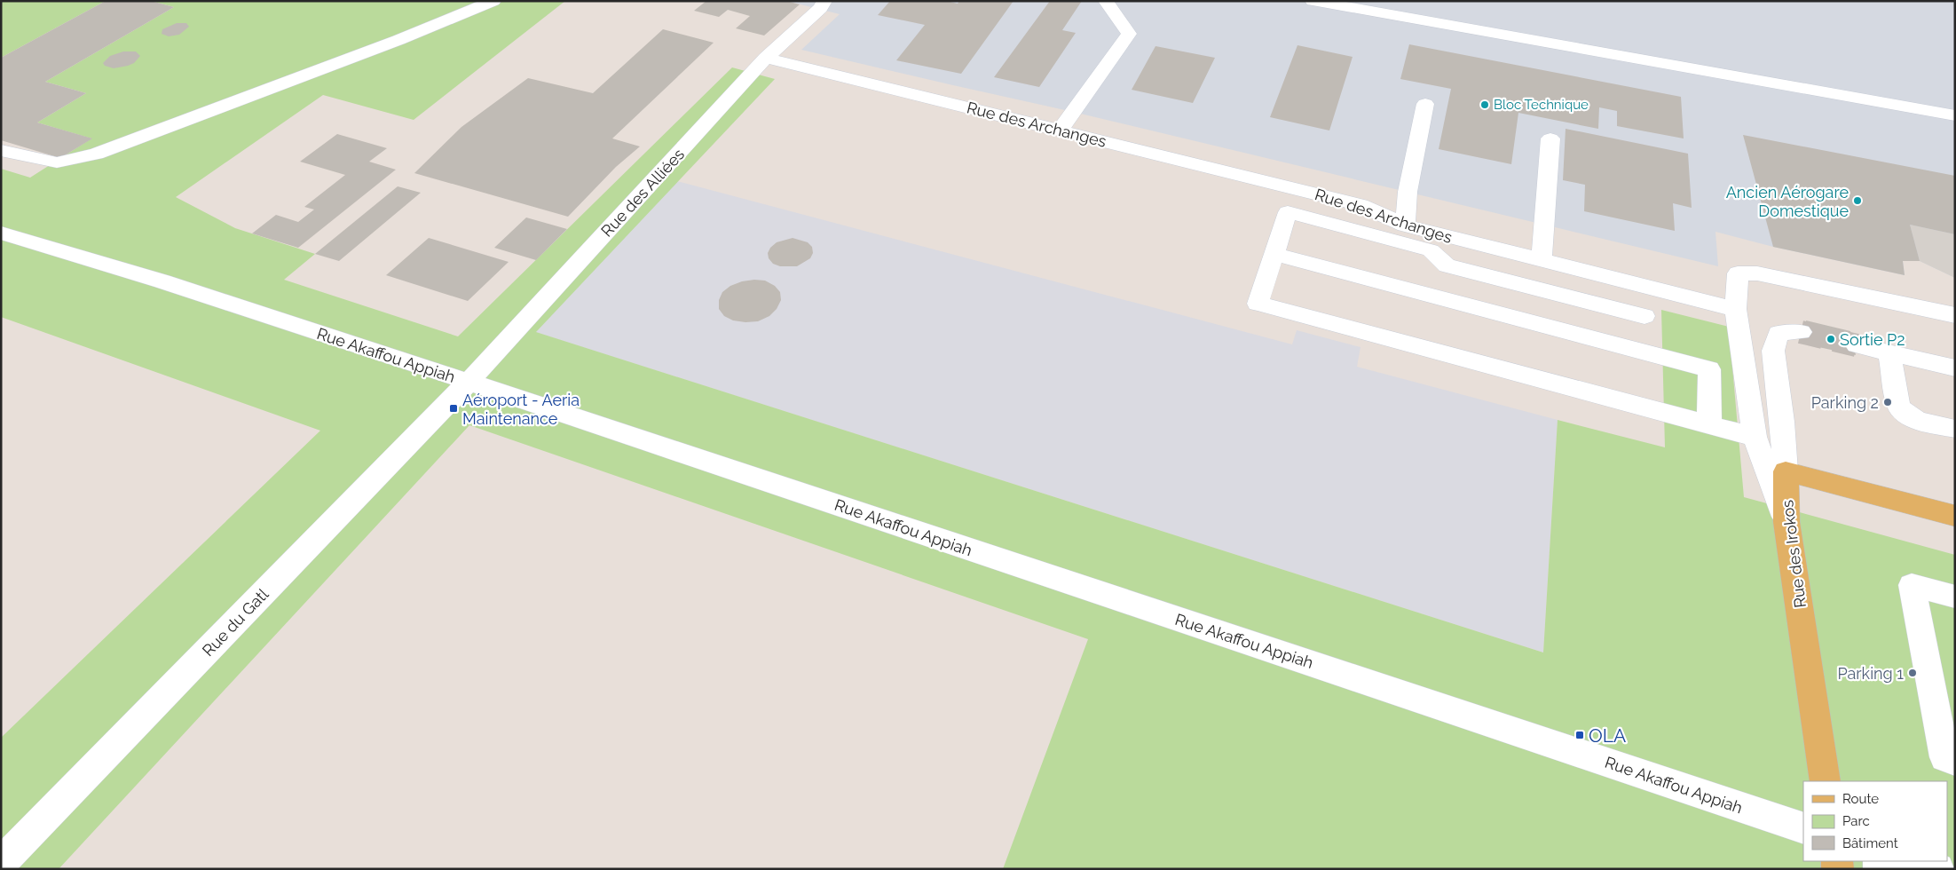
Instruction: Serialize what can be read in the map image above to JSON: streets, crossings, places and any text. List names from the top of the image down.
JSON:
{
  "streets": {
    "main road": ["Rue des Irokos"],
    "street": [
      "Rue des Archanges",
      "Rue des Alliées",
      "Rue Akaffou Appiah",
      "Rue du Gatl"
    ]
  },
  "crossings": [
    ["Rue des Archanges", "Rue des Alliées"],
    ["Rue des Alliées", "Rue Akaffou Appiah"],
    ["Rue des Alliées", "Rue du Gatl"],
    ["Rue Akaffou Appiah", "Rue du Gatl"]
  ],
  "places": {
    "other": [
      "Bloc Technique",
      "Ancien Aérogare Domestique",
      "Sortie P2",
      "Parking 2",
      "Parking 1"
    ],
    "transit": ["Aéroport - Aeria Maintenance", "OLA"]
  },
  "legend": ["Route", "Parc", "Bâtiment"]
}
